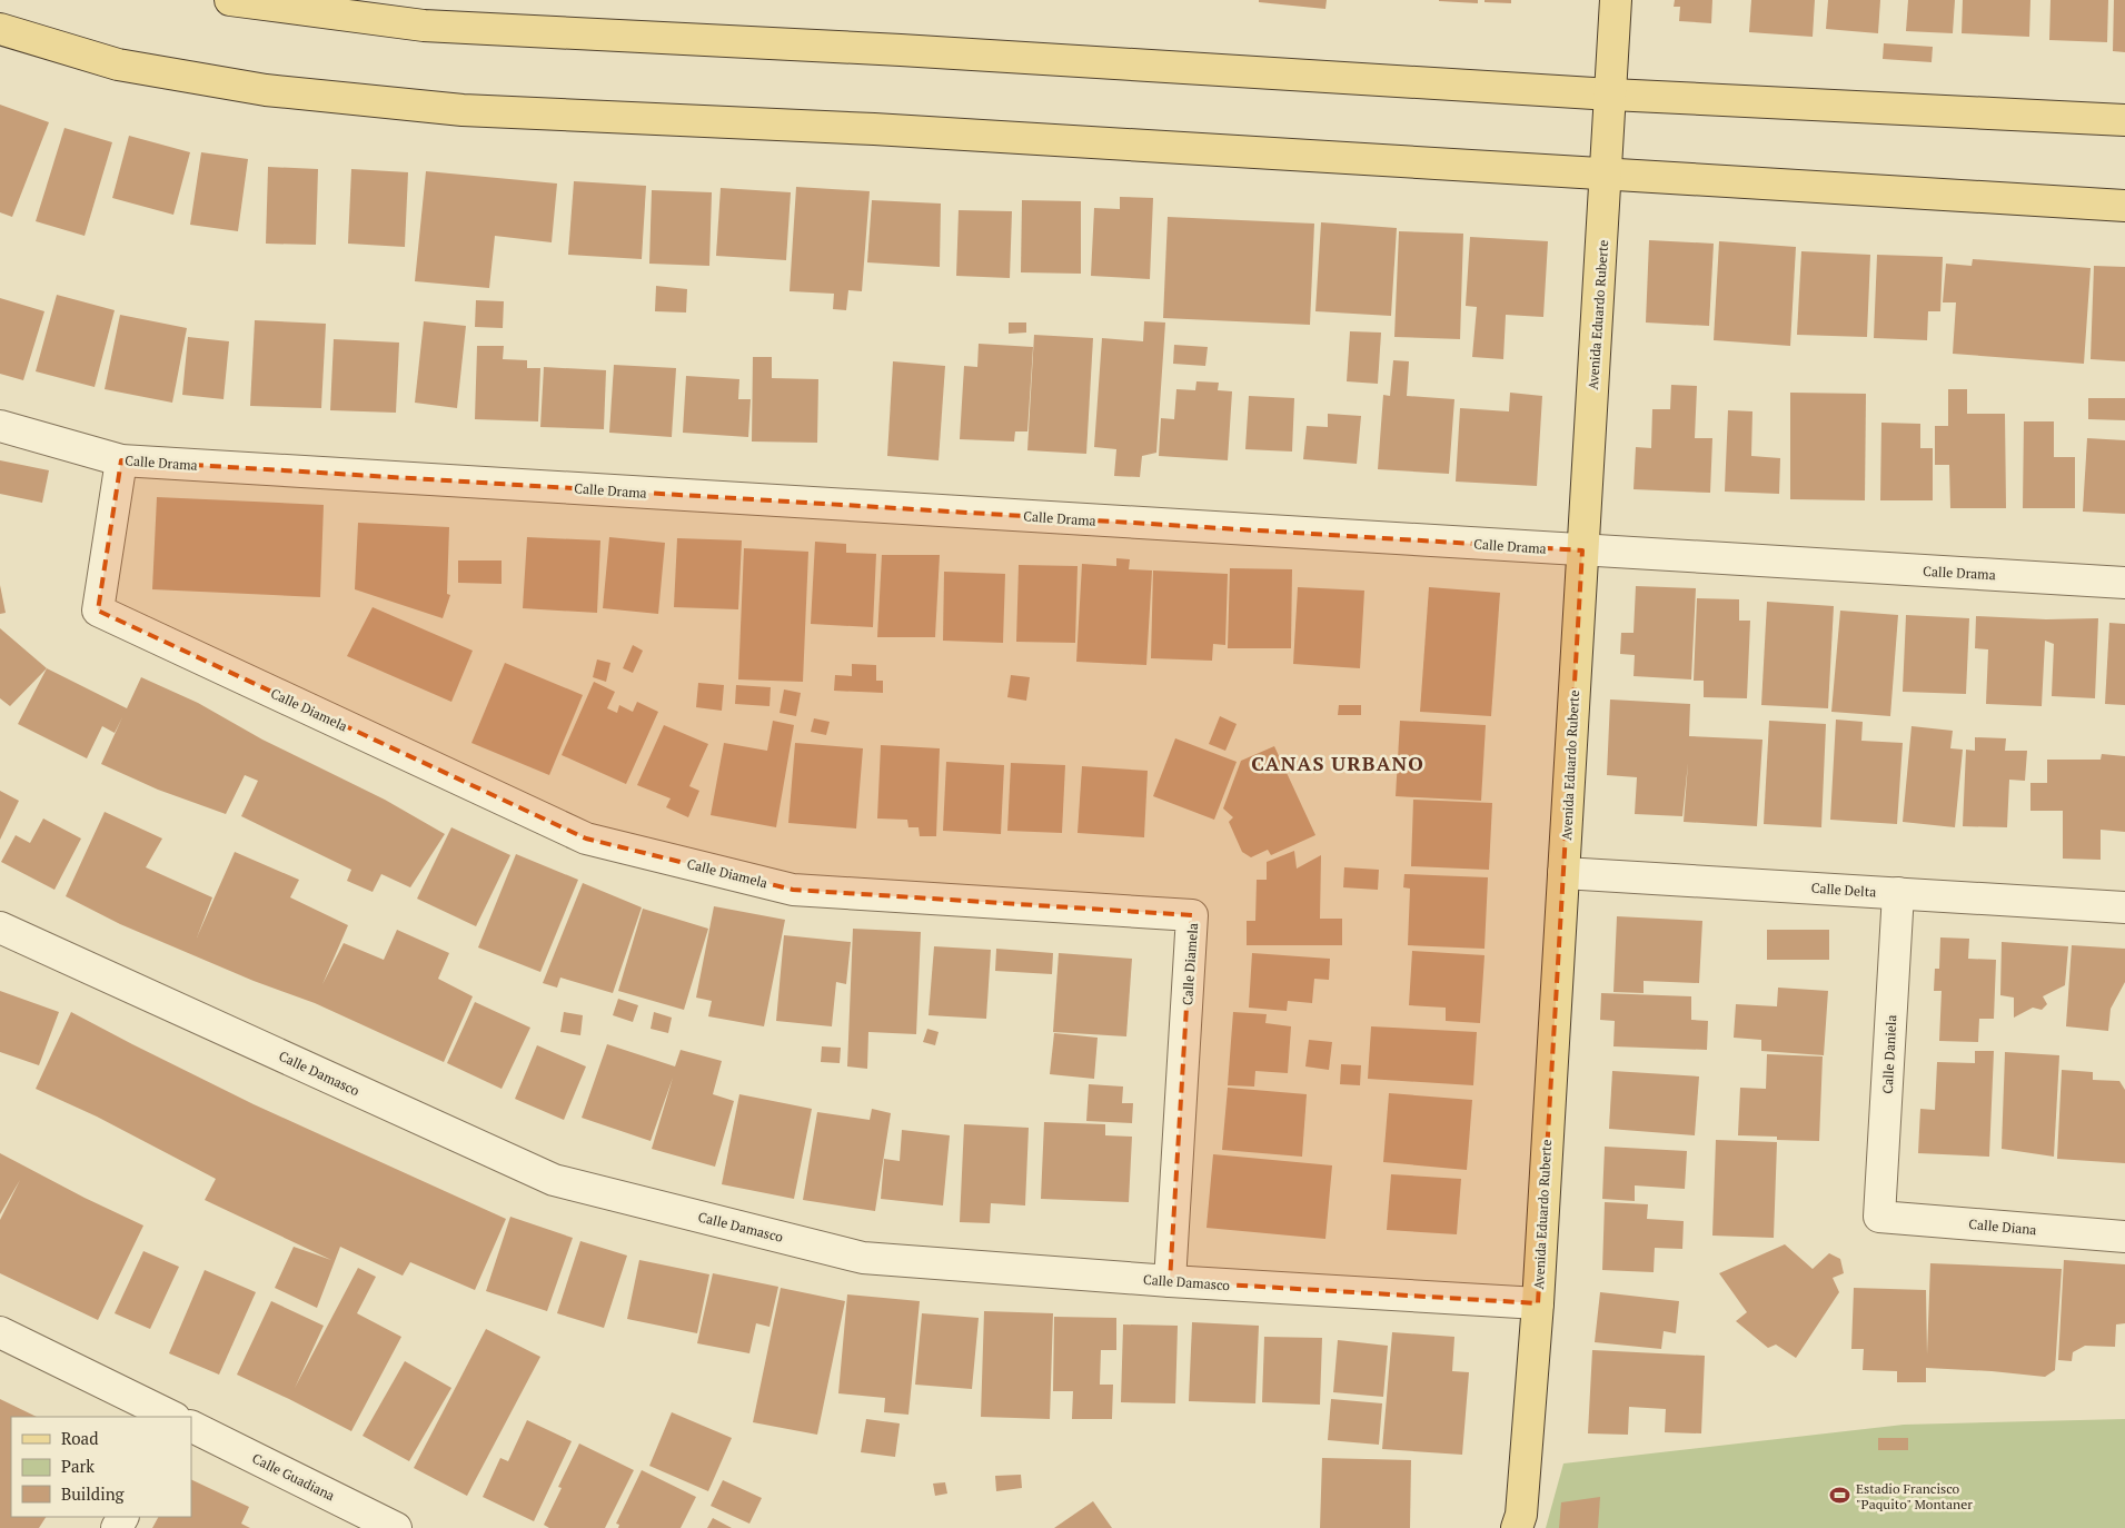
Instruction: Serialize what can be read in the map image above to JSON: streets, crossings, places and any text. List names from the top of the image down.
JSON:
{
  "streets": {
    "main road": ["Avenida Eduardo Ruberte"],
    "street": [
      "Calle Drama",
      "Calle Diamela",
      "Calle Delta",
      "Calle Daniela",
      "Calle Damasco",
      "Calle Diana",
      "Calle Guadiana"
    ]
  },
  "crossings": [
    ["Avenida Eduardo Ruberte", "Calle Drama"],
    ["Avenida Eduardo Ruberte", "Calle Delta"],
    ["Avenida Eduardo Ruberte", "Calle Damasco"],
    ["Calle Drama", "Calle Diamela"],
    ["Calle Diamela", "Calle Damasco"],
    ["Calle Delta", "Calle Daniela"],
    ["Calle Daniela", "Calle Diana"]
  ],
  "districts": ["CANAS URBANO"],
  "places": {
    "sports": ["Estadio Francisco \"Paquito\" Montaner"]
  },
  "legend": ["Road", "Park", "Building"]
}
